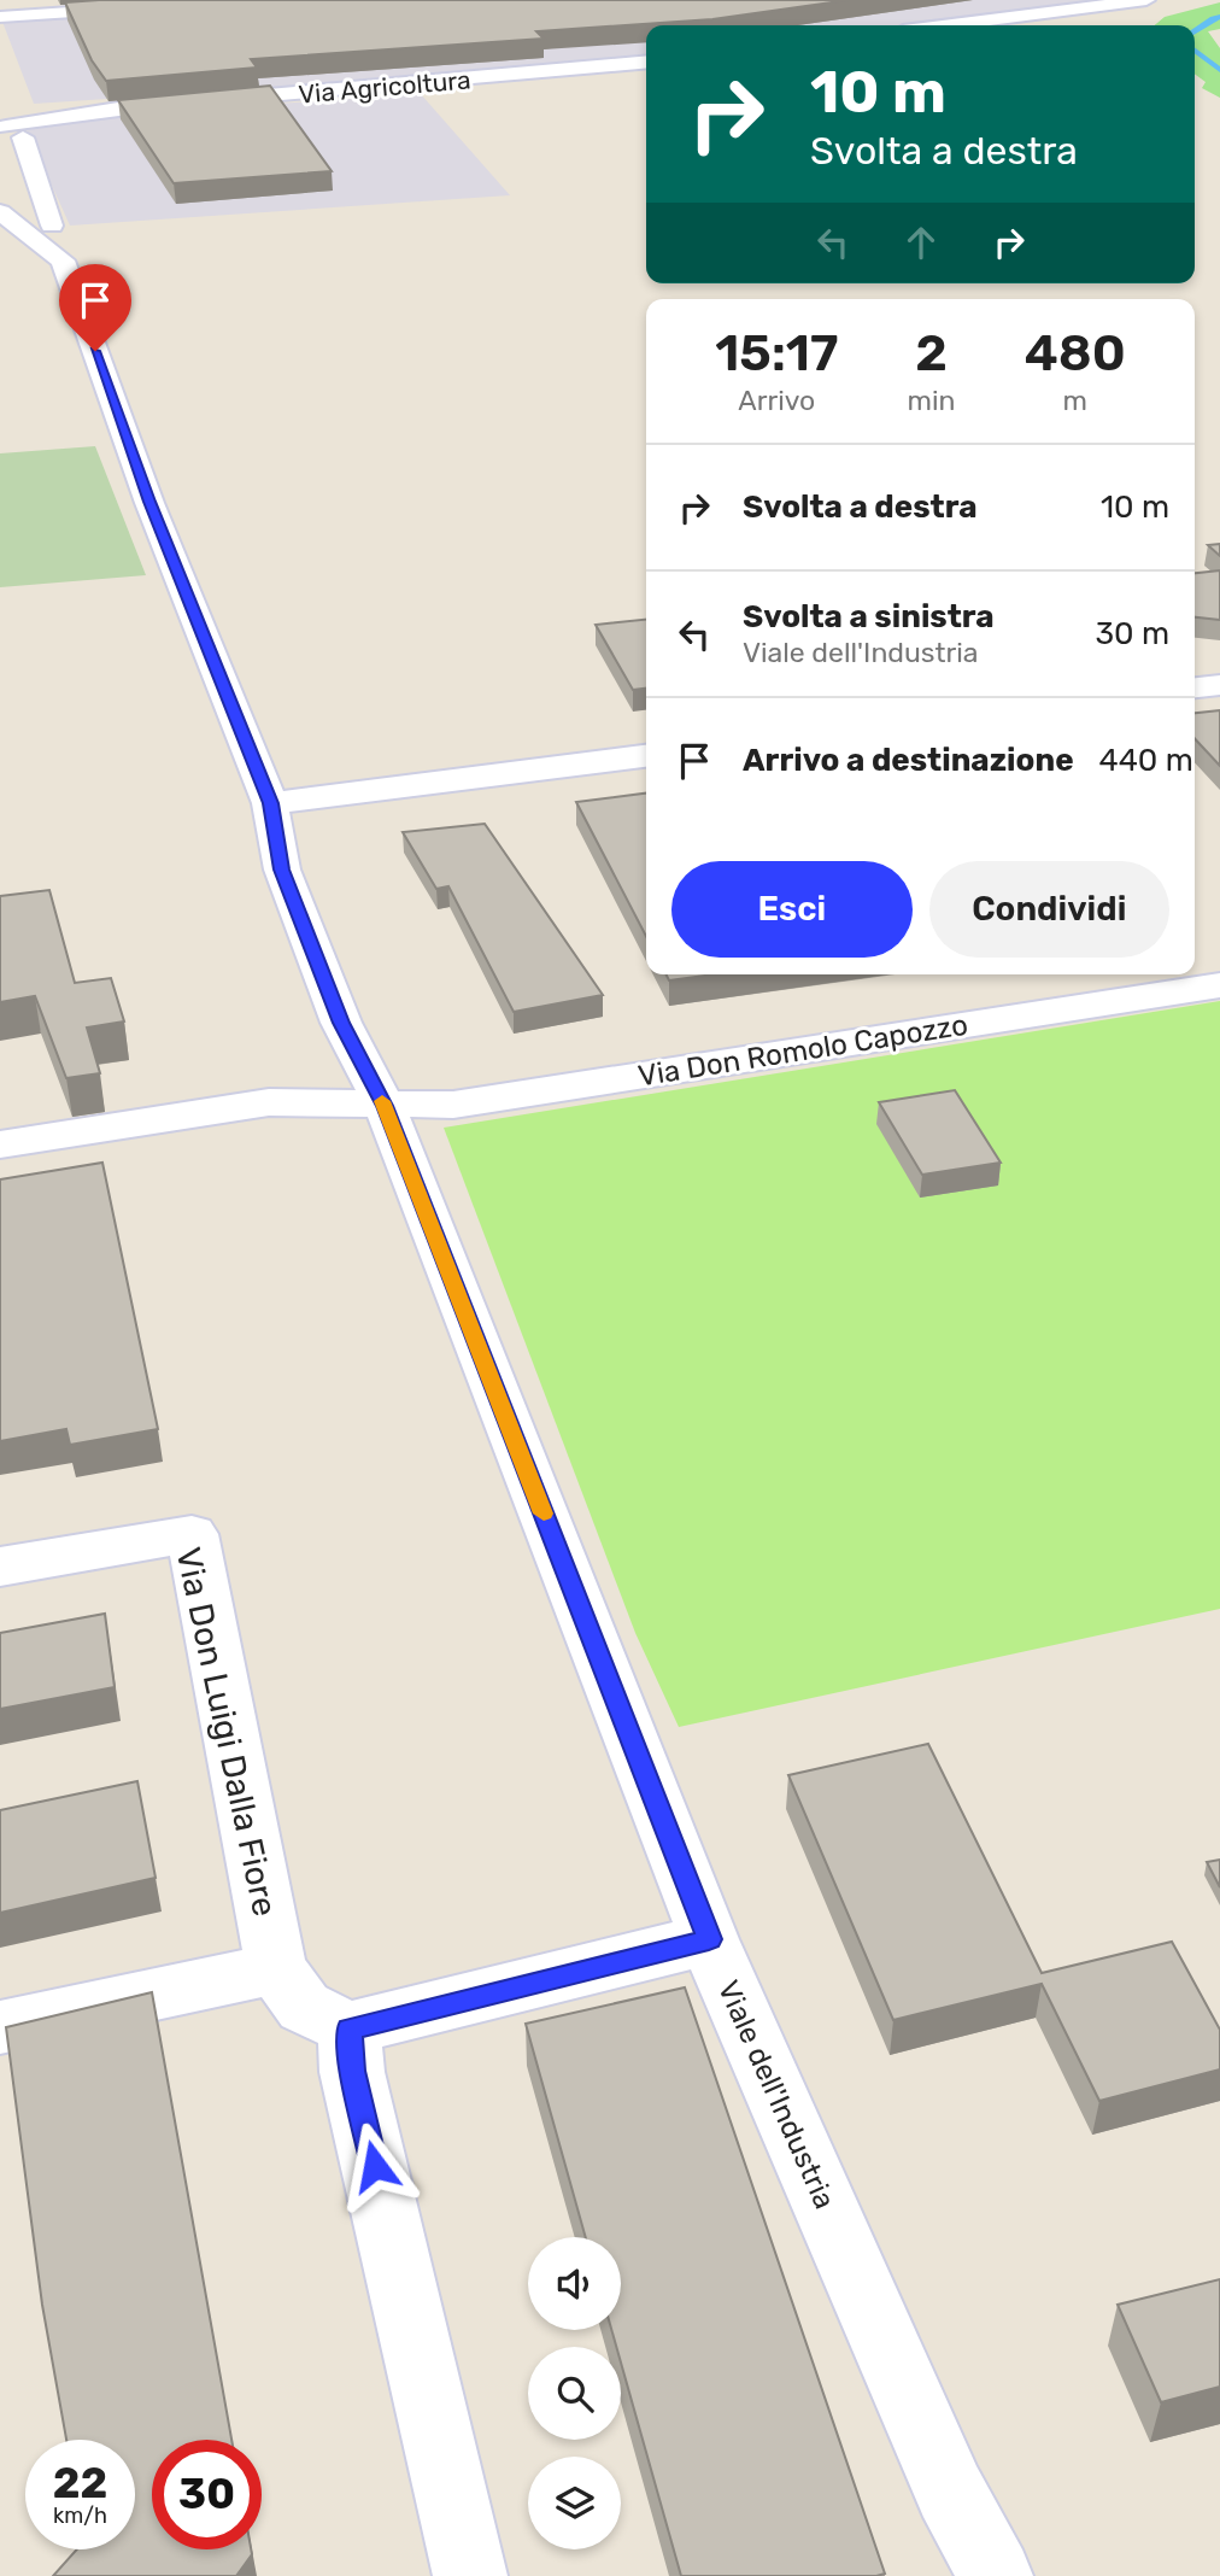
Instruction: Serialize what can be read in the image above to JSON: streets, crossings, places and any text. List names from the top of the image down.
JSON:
{
  "streets": {
    "street": [
      "Via Agricoltura",
      "Via Don Romolo Capozzo",
      "Via Don Luigi Dalla Fiore",
      "Viale dell'Industria"
    ]
  },
  "crossings": [
    ["Via Don Romolo Capozzo", "Viale dell'Industria"]
  ],
  "page": {
    "turn": ["10 m", "Svolta a destra"],
    "eta": [
      "15:17",
      "Arrivo",
      "2",
      "min",
      "480",
      "m"
    ],
    "list": [
      {
        "name": "Svolta a destra",
        "value": "10 m"
      },
      {
        "name": "Svolta a sinistra",
        "note": "Viale dell'Industria",
        "value": "30 m"
      },
      {
        "name": "Arrivo a destinazione",
        "value": "440 m"
      }
    ],
    "buttons": ["Esci", "Condividi"],
    "speed": "22 km/h",
    "limit": "30"
  }
}
